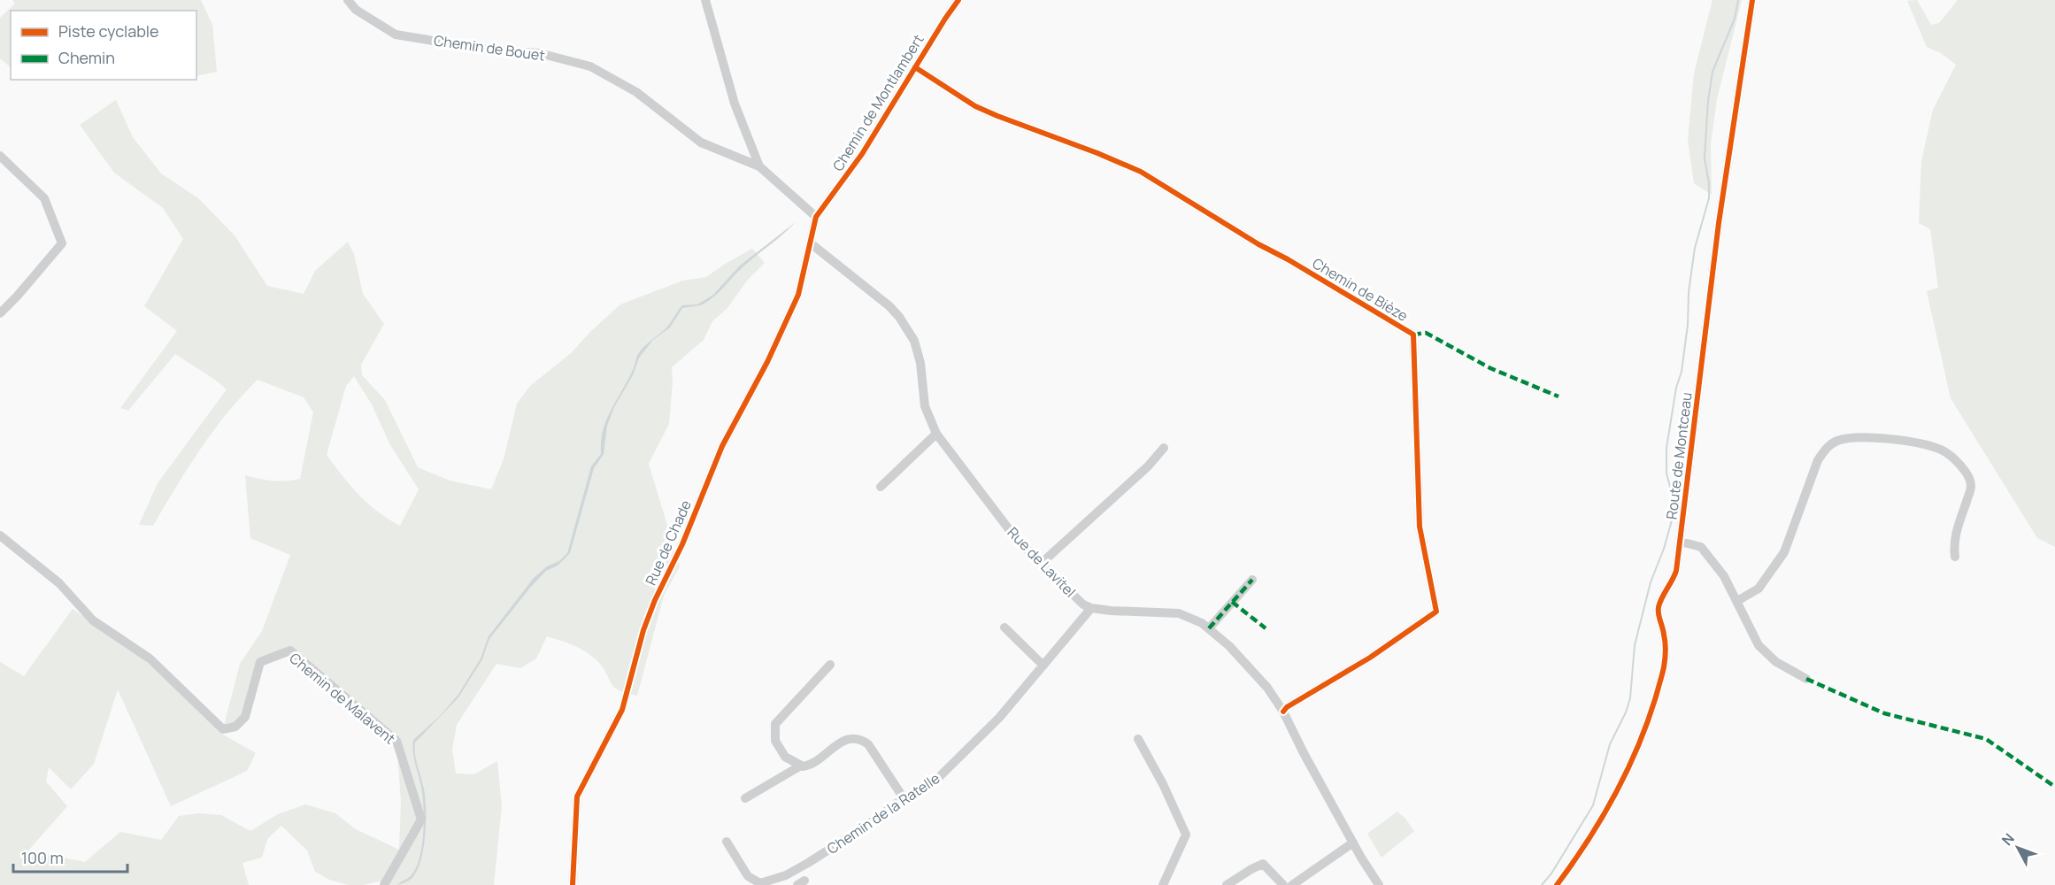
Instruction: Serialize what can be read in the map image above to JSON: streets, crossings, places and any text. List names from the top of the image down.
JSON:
{
  "streets": {
    "street": [
      "Chemin de Bouet",
      "Chemin de Montlambert",
      "Chemin de Bièze",
      "Route de Montceau",
      "Rue de Chade",
      "Rue de Lavitel",
      "Chemin de Malavent",
      "Chemin de la Ratelle"
    ]
  },
  "crossings": [
    ["Chemin de Bouet", "Chemin de Montlambert"],
    ["Chemin de Bouet", "Rue de Chade"],
    ["Chemin de Montlambert", "Chemin de Bièze"],
    ["Chemin de Montlambert", "Rue de Chade"],
    ["Rue de Chade", "Rue de Lavitel"],
    ["Rue de Lavitel", "Chemin de la Ratelle"]
  ],
  "legend": ["Piste cyclable", "Chemin"],
  "scale_bar": "100 m",
  "north": "top left"
}
